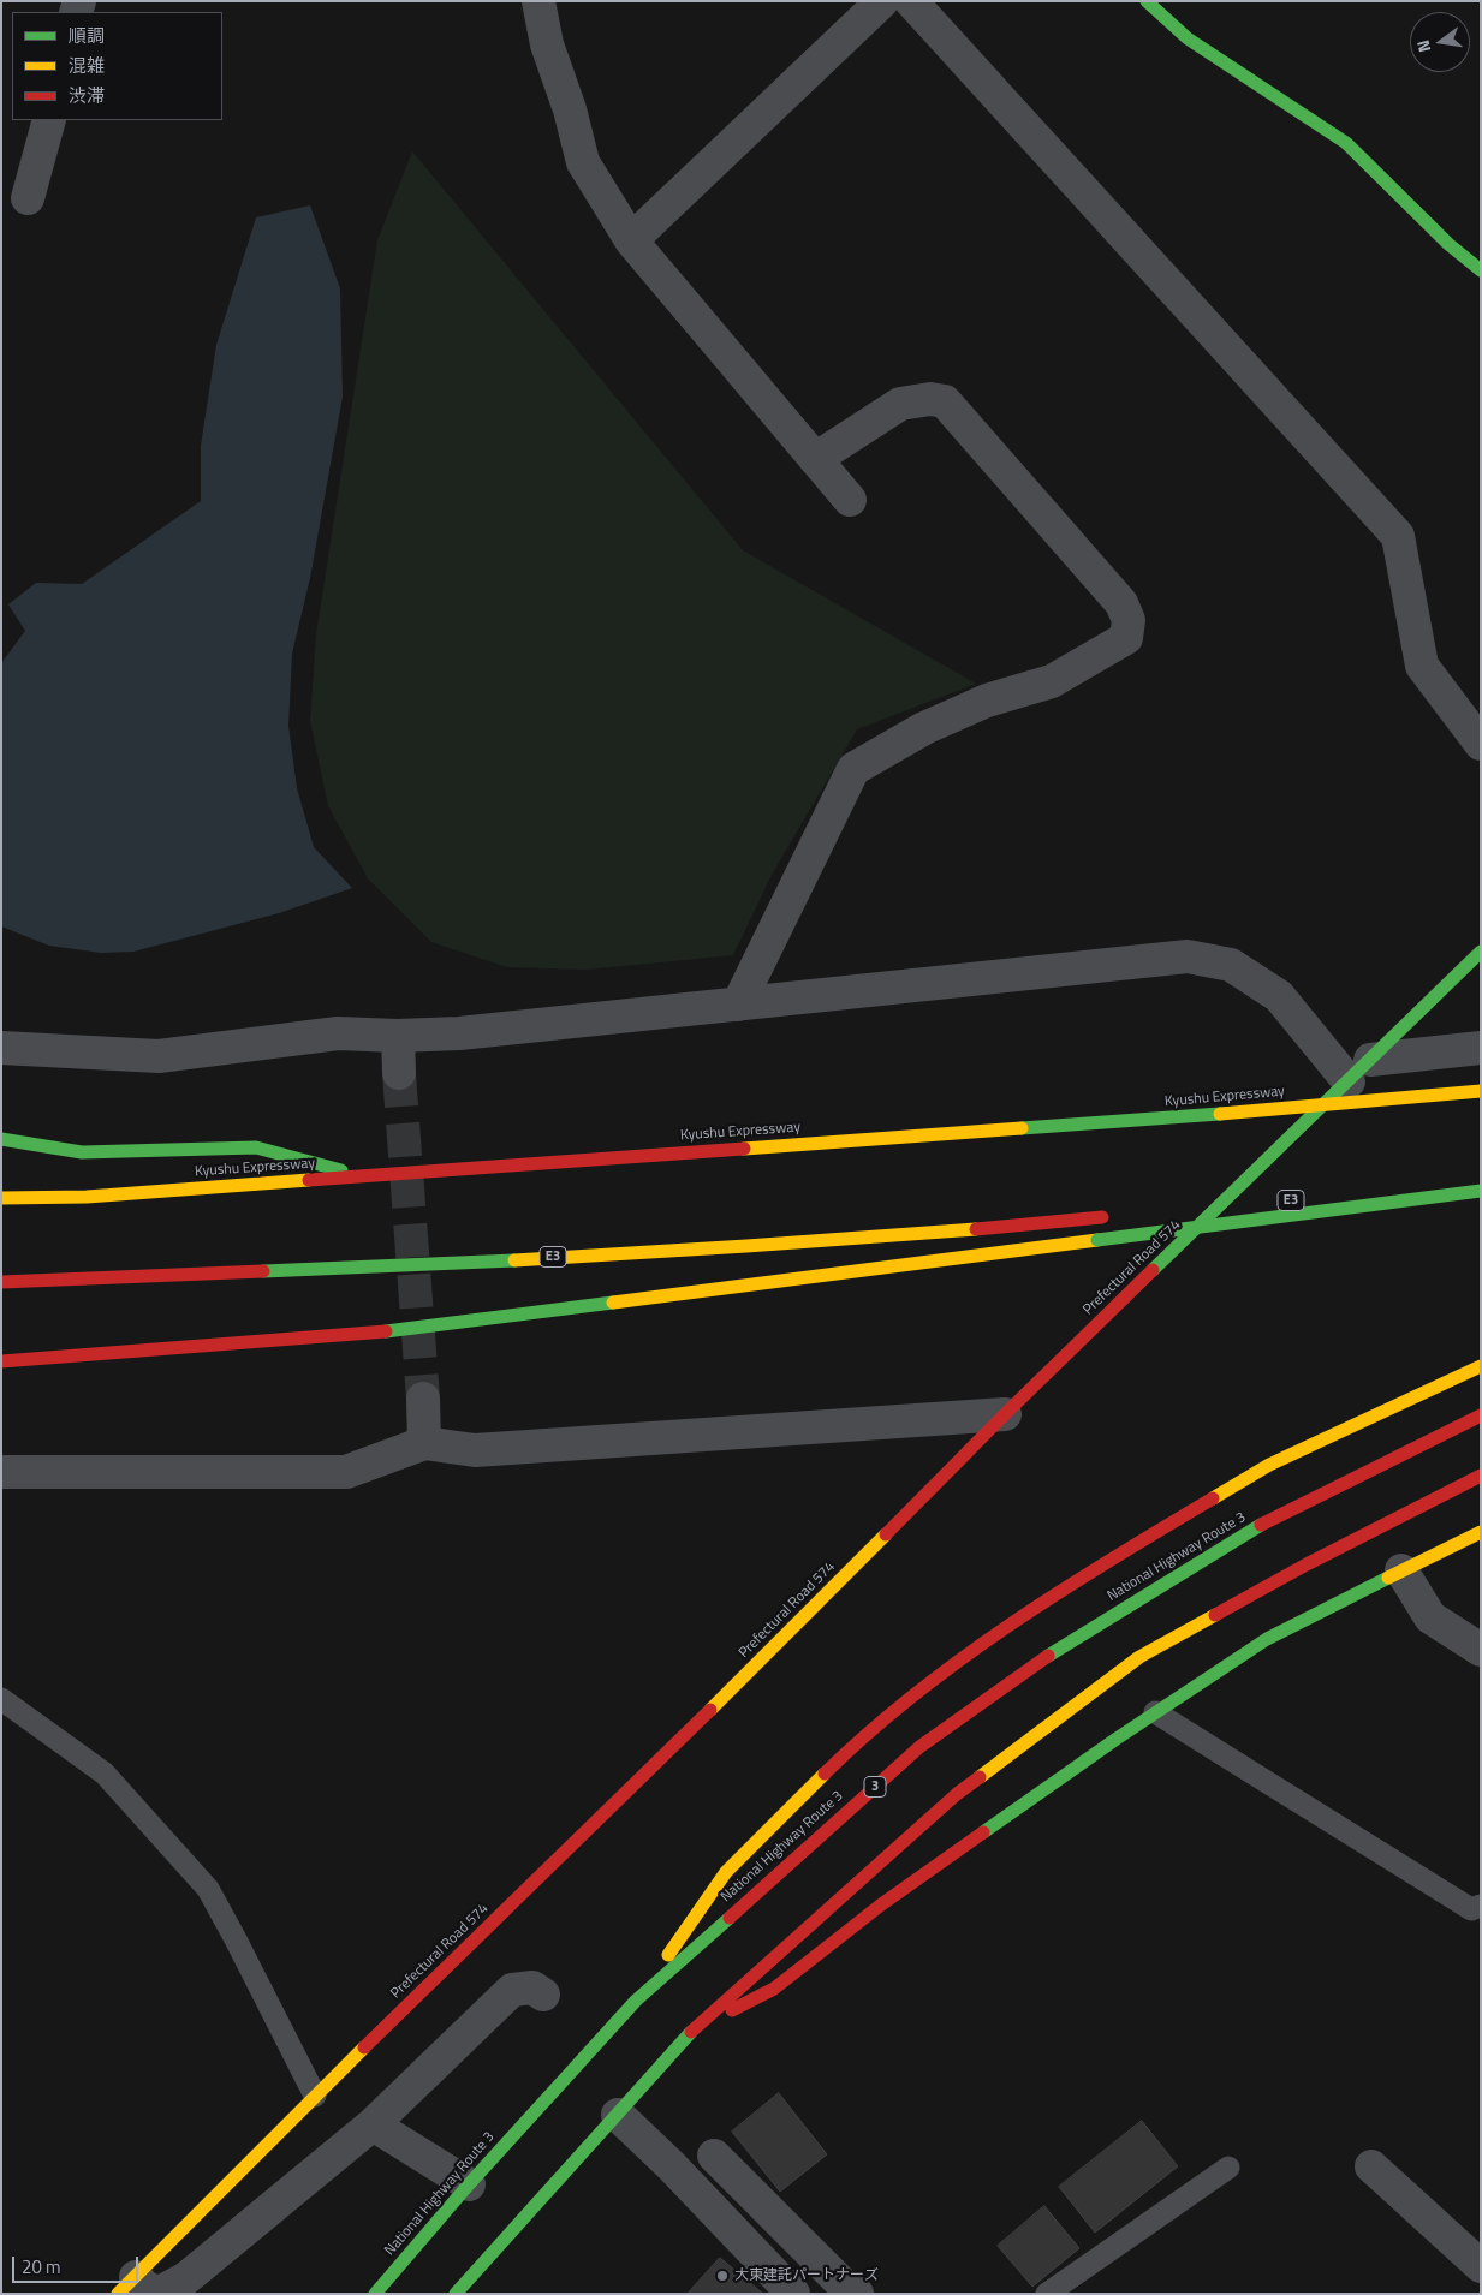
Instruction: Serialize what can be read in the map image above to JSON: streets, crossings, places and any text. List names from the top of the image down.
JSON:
{
  "streets": {
    "main road": [
      "Kyushu Expressway",
      "E3",
      "Prefectural Road 574",
      "National Highway Route 3",
      "3"
    ]
  },
  "places": ["大東建託パートナーズ"],
  "legend": ["順調", "混雑", "渋滞"],
  "scale_bar": "20 m",
  "north": "left"
}
